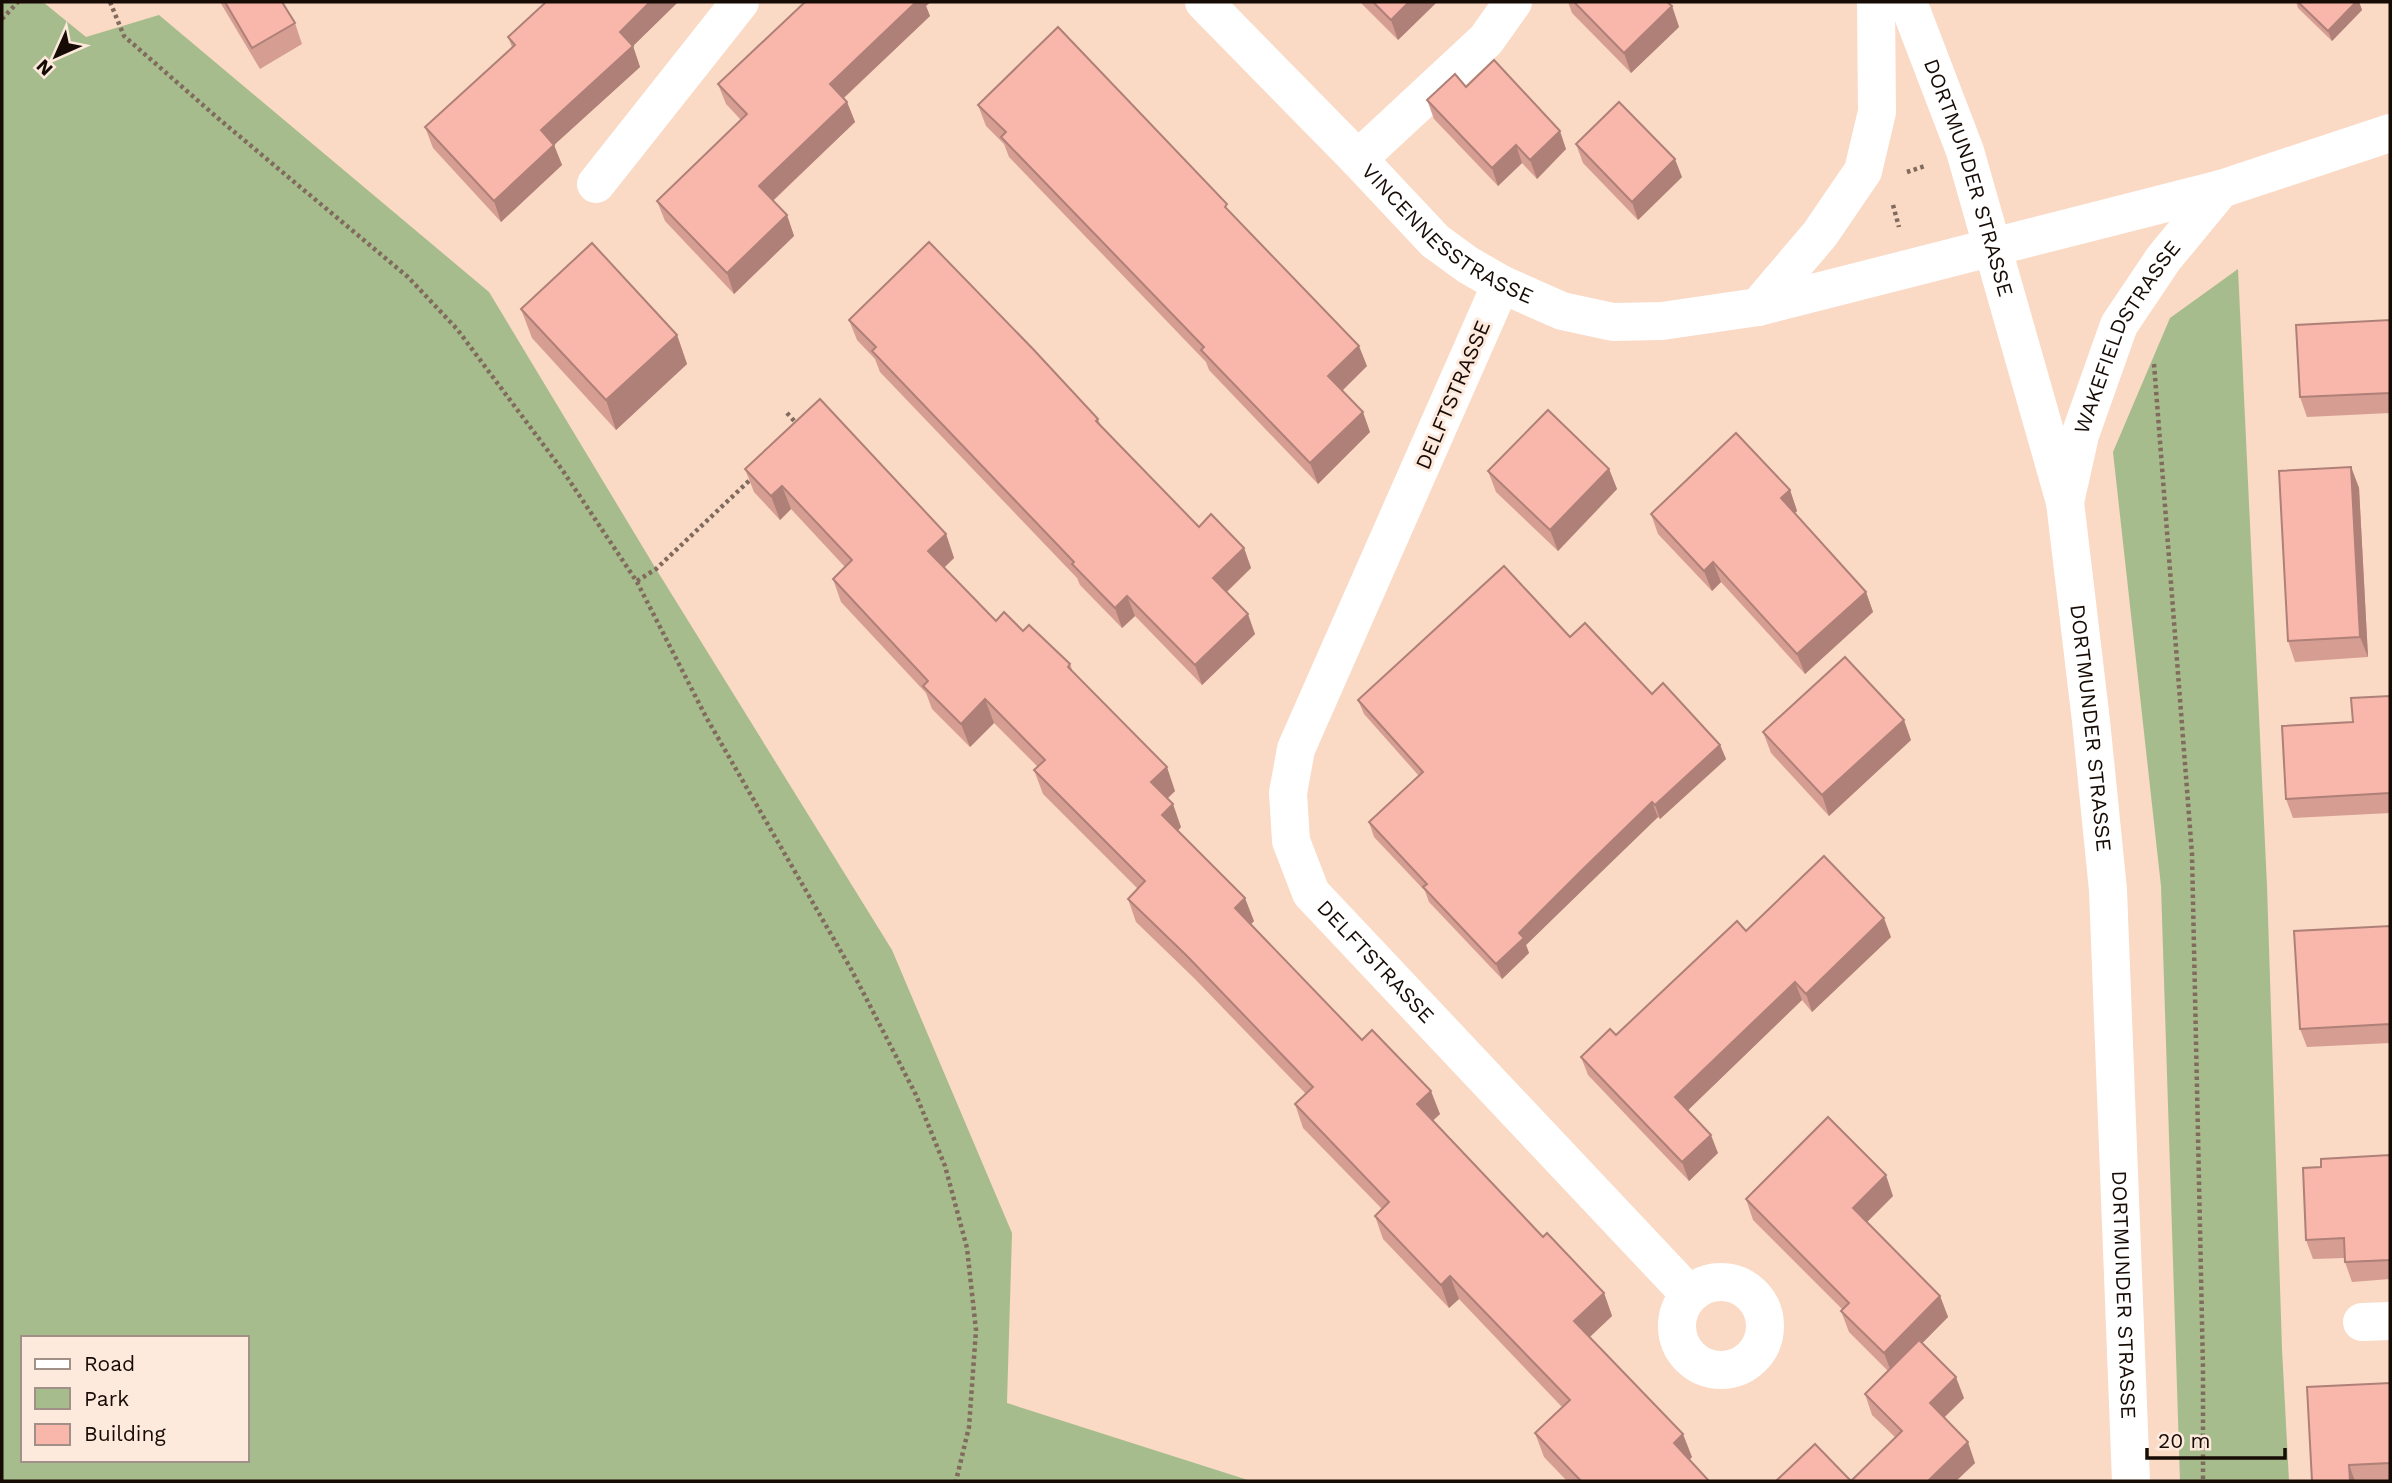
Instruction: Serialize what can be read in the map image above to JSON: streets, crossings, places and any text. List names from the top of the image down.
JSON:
{
  "streets": {
    "street": [
      "DORTMUNDER STRASSE",
      "VINCENNESSTRASSE",
      "WAKEFIELDSTRASSE",
      "DELFTSTRASSE"
    ]
  },
  "crossings": [
    ["DORTMUNDER STRASSE", "VINCENNESSTRASSE"],
    ["DORTMUNDER STRASSE", "WAKEFIELDSTRASSE"],
    ["VINCENNESSTRASSE", "DELFTSTRASSE"]
  ],
  "legend": ["Road", "Park", "Building"],
  "scale_bar": "20 m",
  "north": "bottom left"
}
